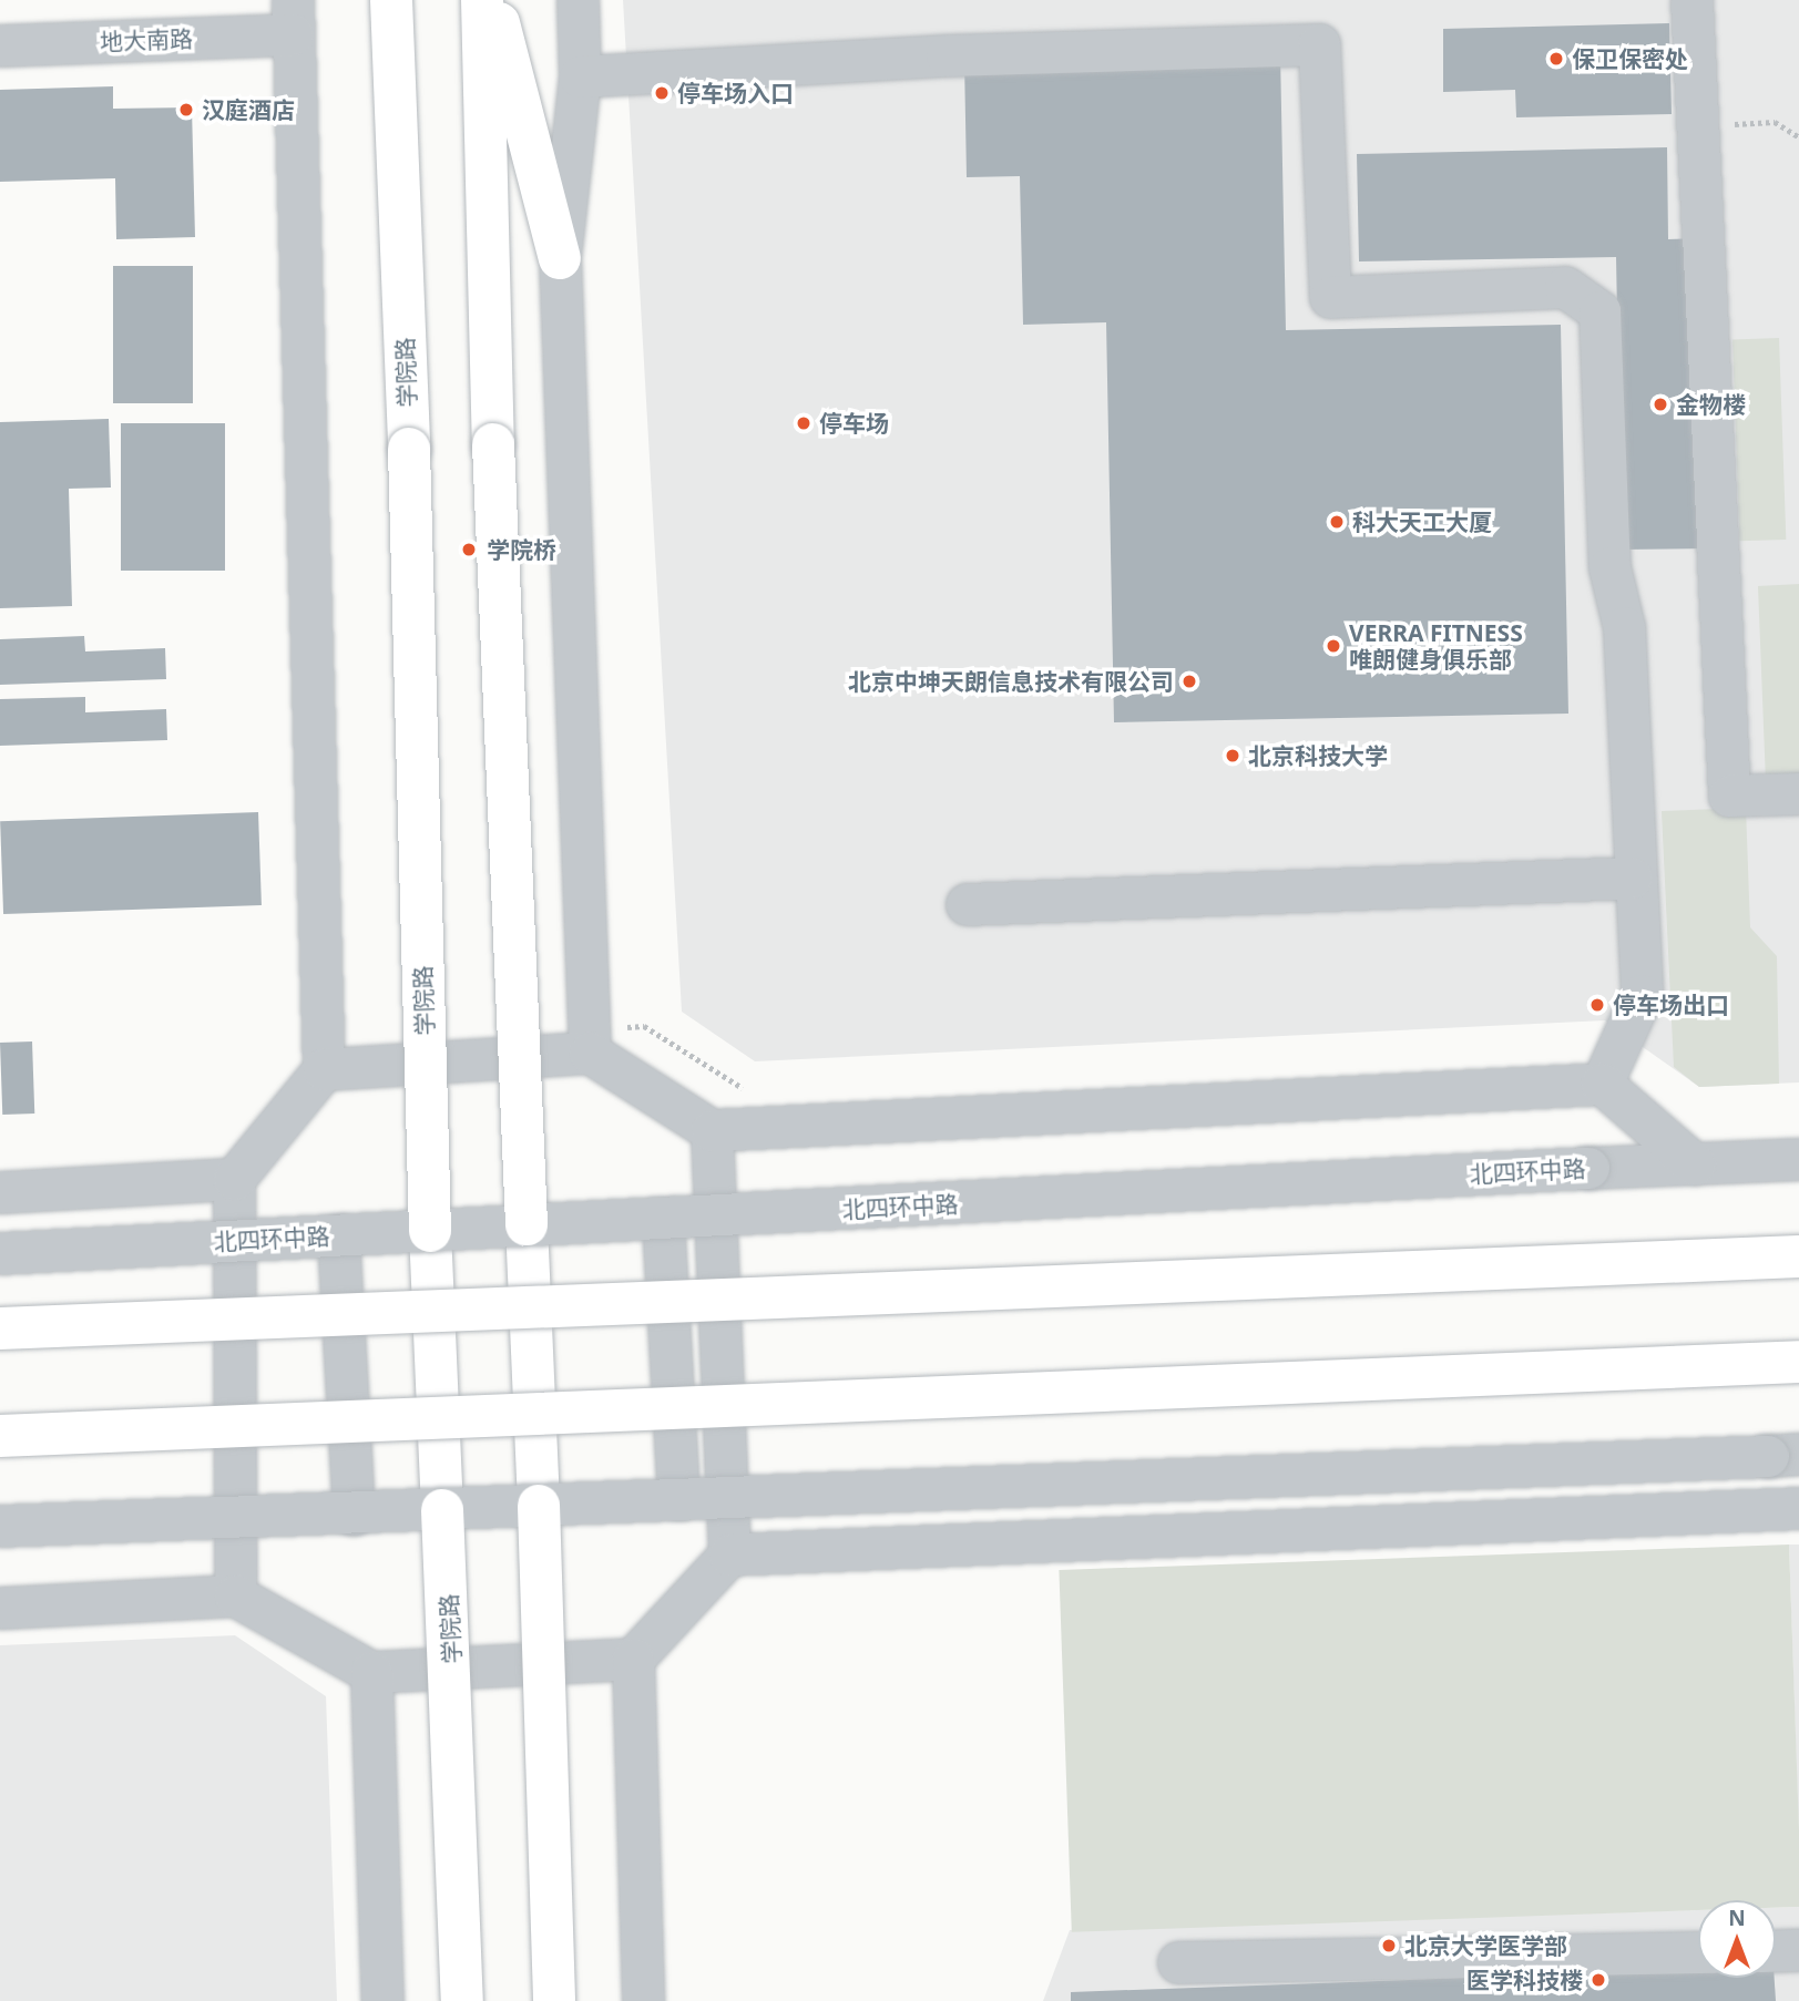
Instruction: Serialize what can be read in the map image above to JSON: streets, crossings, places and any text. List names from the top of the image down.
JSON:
{
  "streets": {
    "main road": ["学院路"],
    "street": ["地大南路", "北四环中路"]
  },
  "crossings": [
    ["学院路", "北四环中路"]
  ],
  "places": [
    "保卫保密处",
    "停车场入口",
    "汉庭酒店",
    "金物楼",
    "停车场",
    "科大天工大厦",
    "学院桥",
    "VERRA FITNESS 唯朗健身俱乐部",
    "北京中坤天朗信息技术有限公司",
    "北京科技大学",
    "停车场出口",
    "北京大学医学部",
    "医学科技楼"
  ],
  "north": "top"
}
